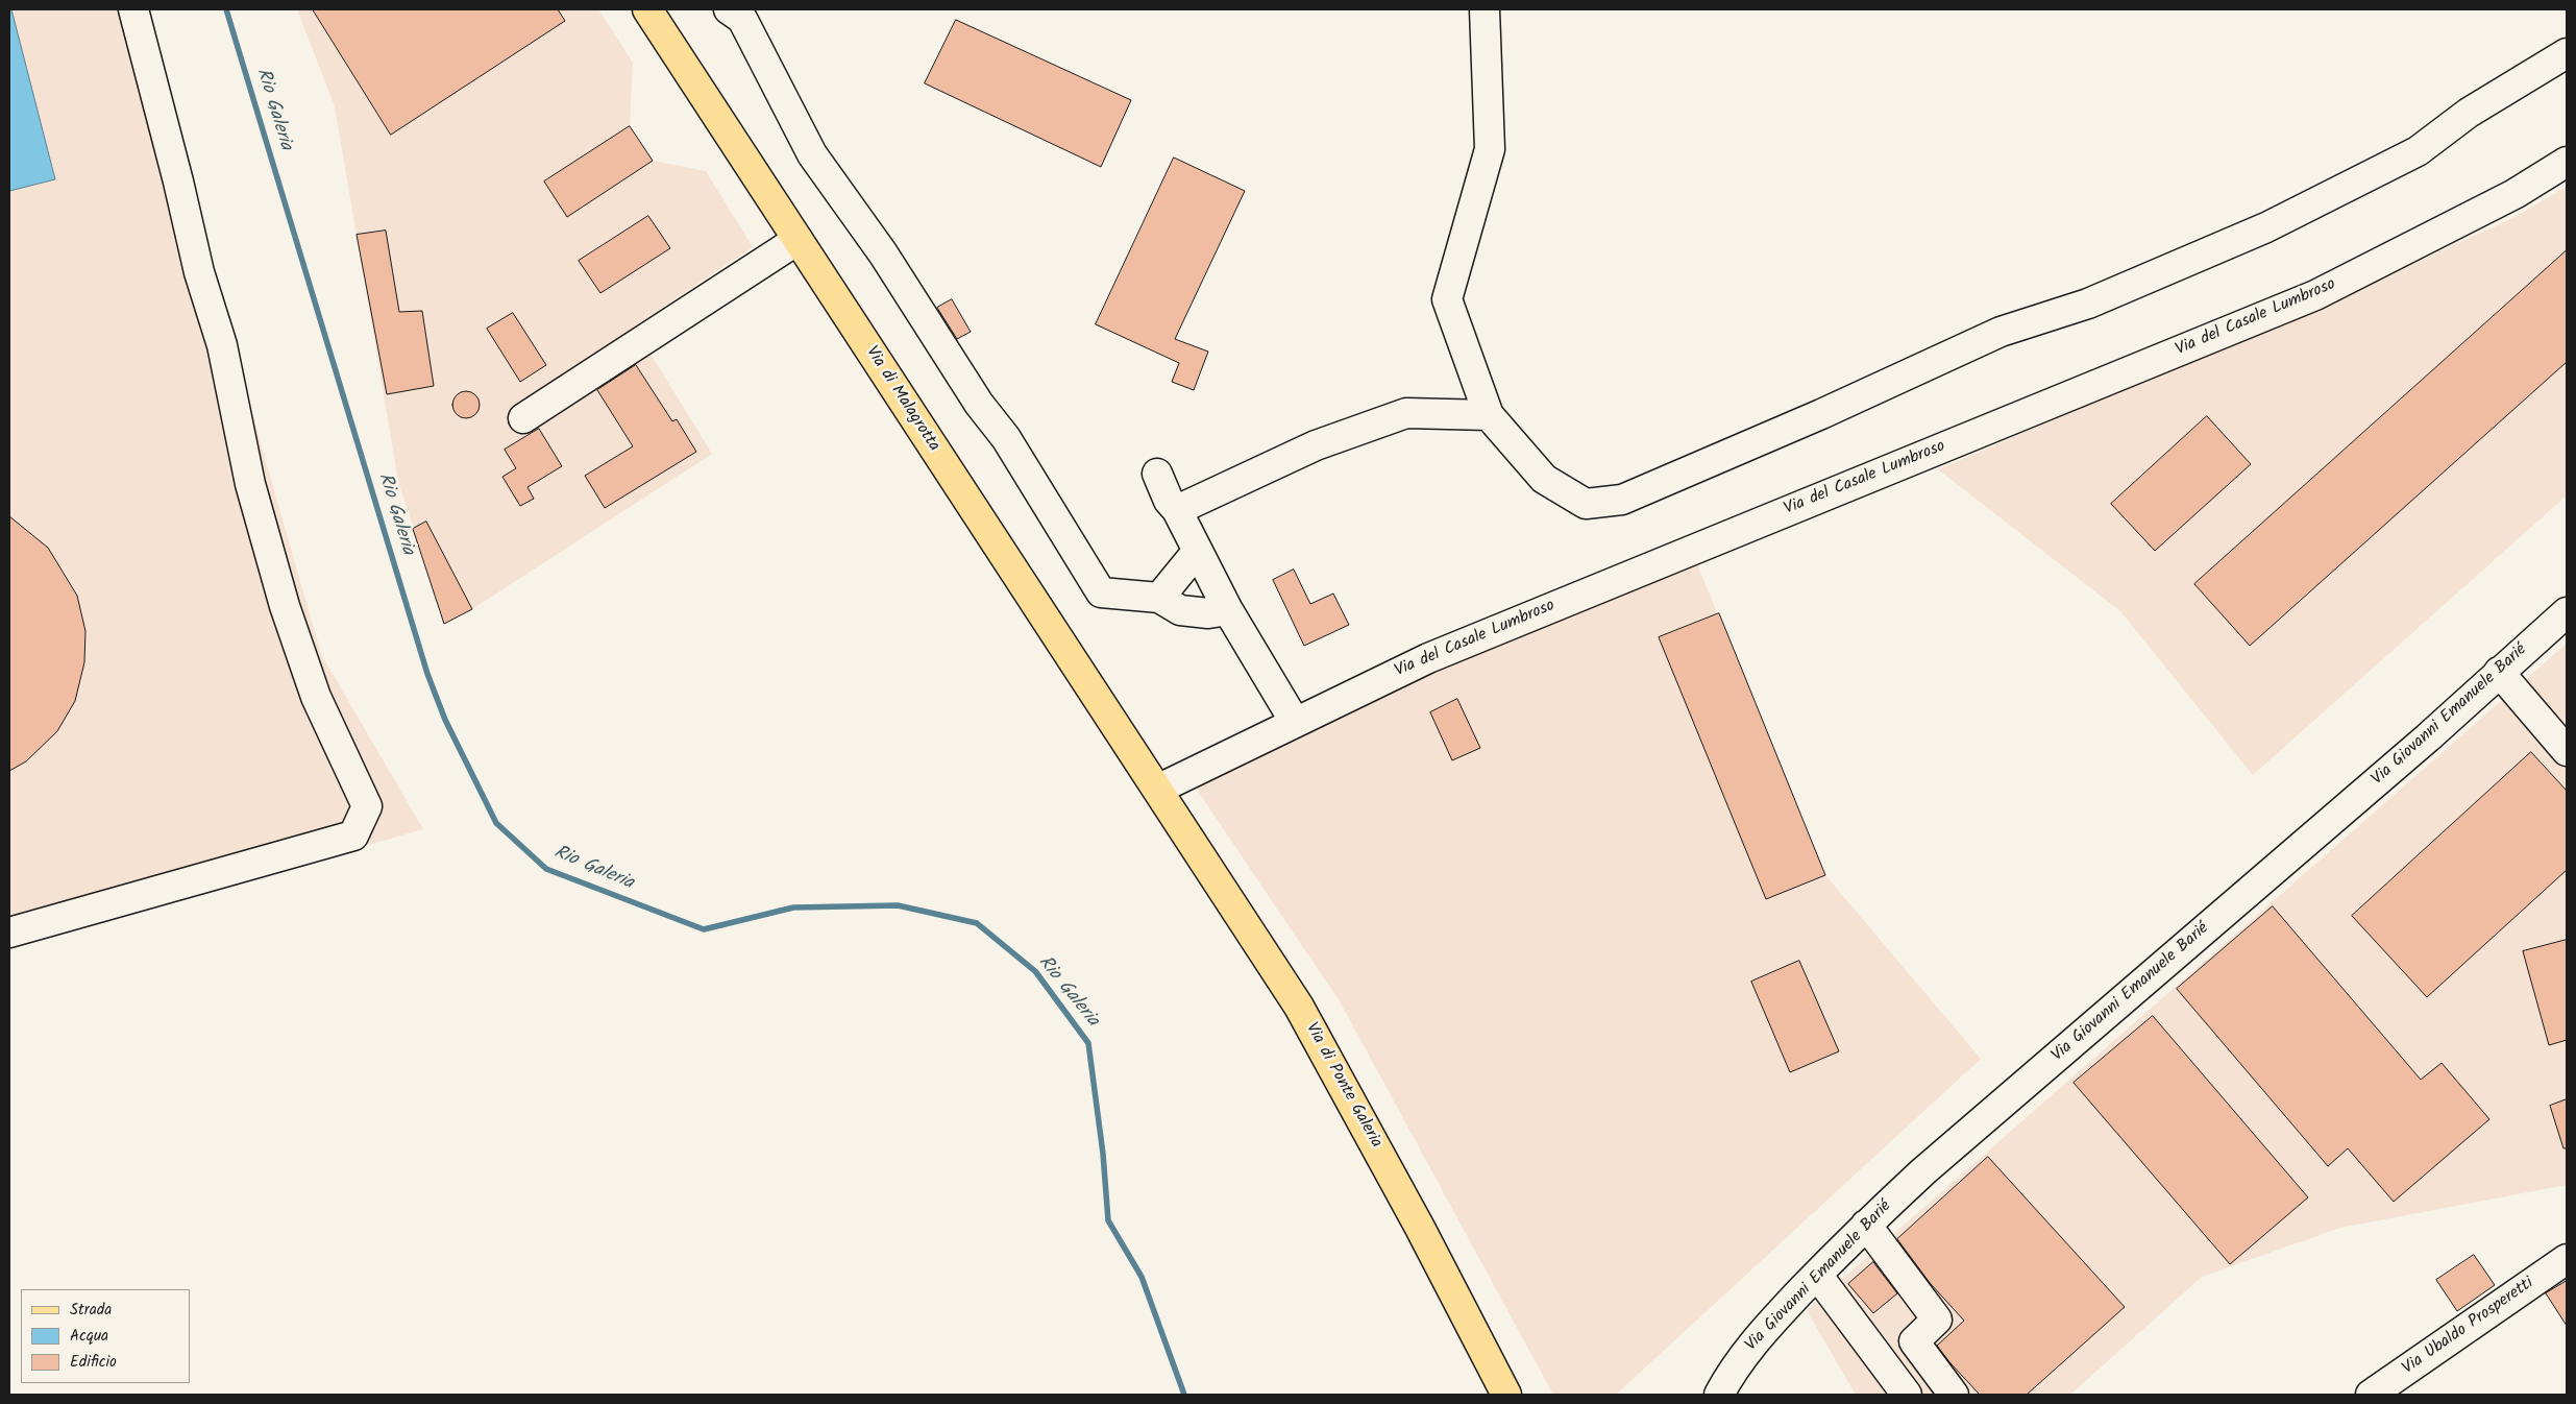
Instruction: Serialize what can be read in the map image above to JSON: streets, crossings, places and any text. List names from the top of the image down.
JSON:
{
  "streets": {
    "main road": ["Via di Malagrotta", "Via di Ponte Galeria"],
    "street": ["Via del Casale Lumbroso", "Via Giovanni Emanuele Barié", "Via Ubaldo Prosperetti"]
  },
  "crossings": [
    ["Via del Casale Lumbroso", "Via di Malagrotta"],
    ["Via del Casale Lumbroso", "Via di Ponte Galeria"],
    ["Via di Malagrotta", "Via di Ponte Galeria"]
  ],
  "water": ["Rio Galeria"],
  "legend": ["Strada", "Acqua", "Edificio"]
}
